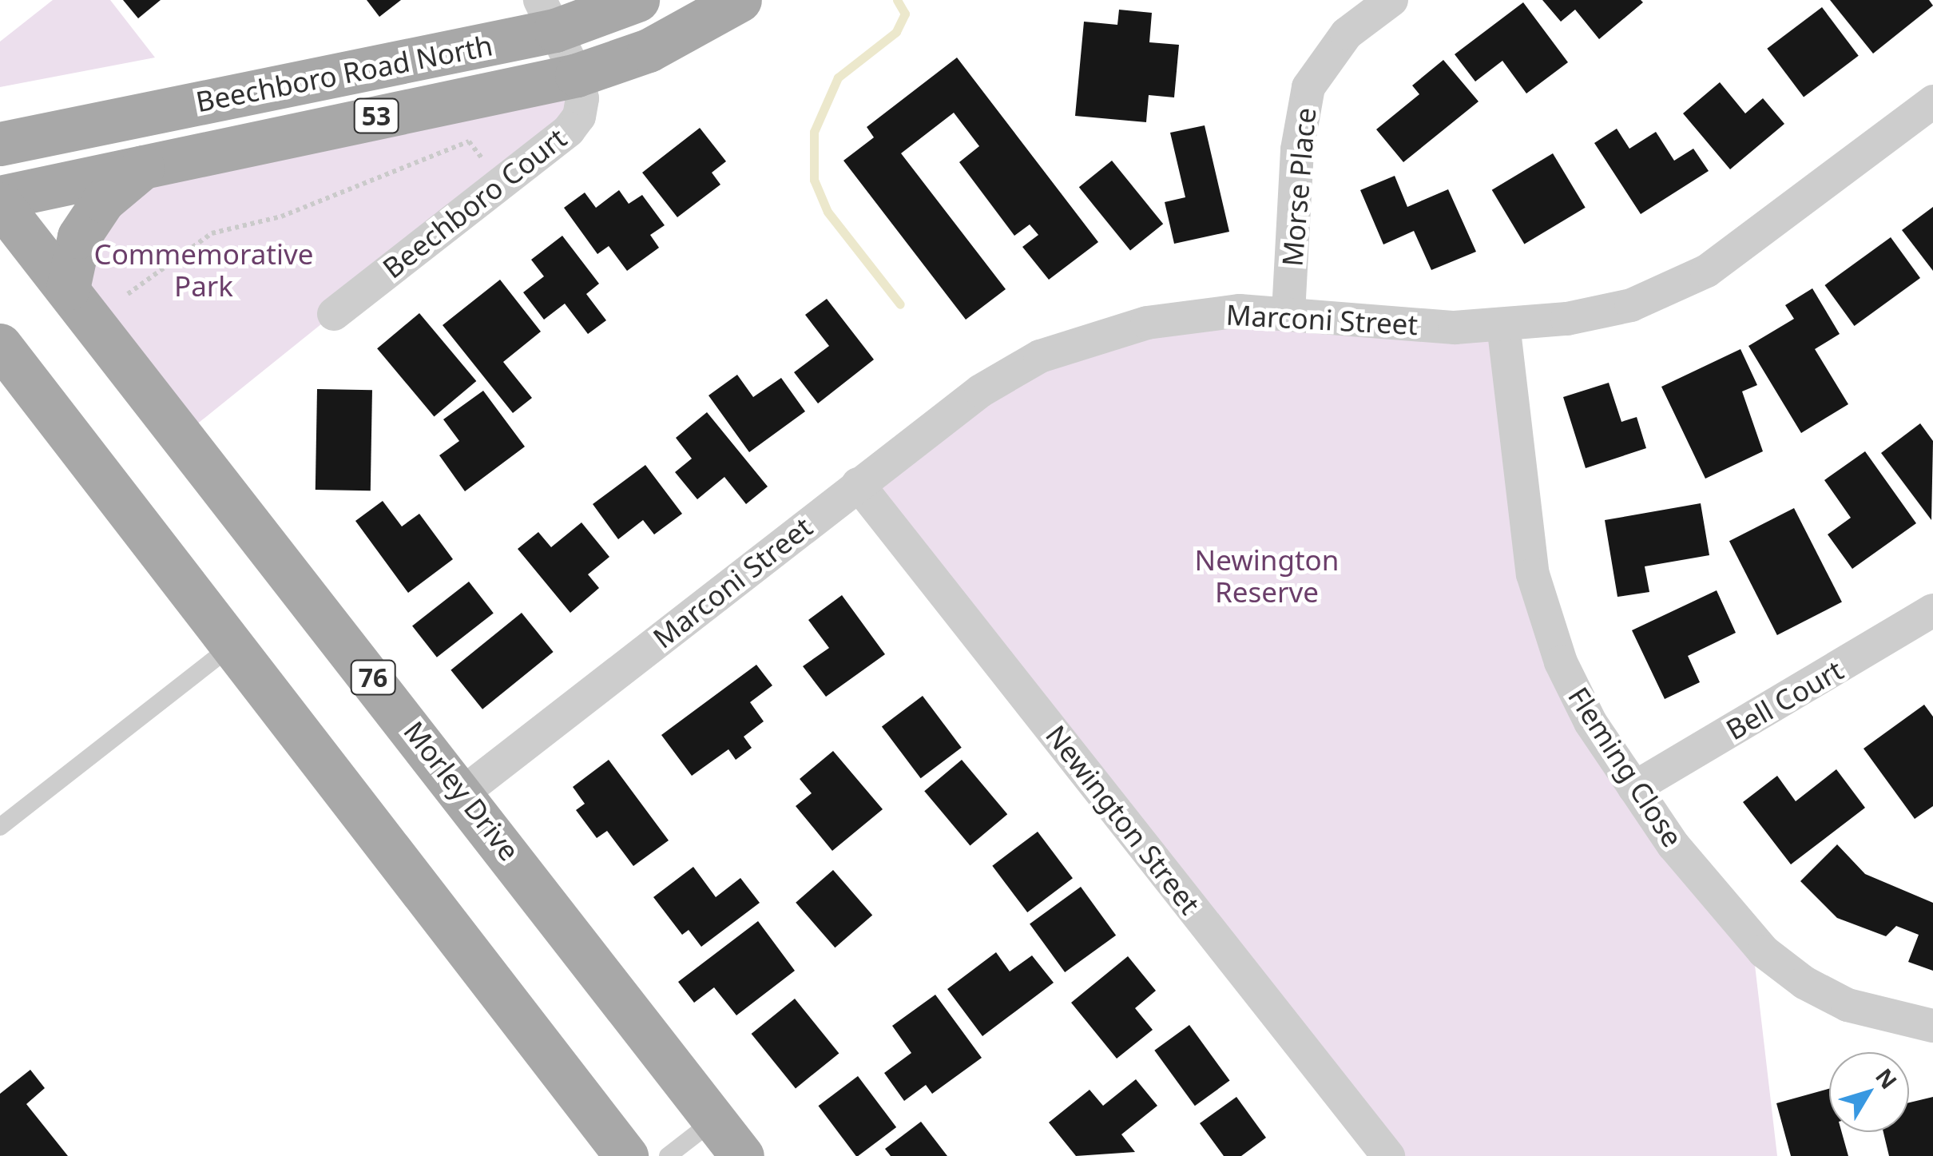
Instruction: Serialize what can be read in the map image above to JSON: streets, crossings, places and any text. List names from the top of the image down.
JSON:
{
  "streets": {
    "main road": [
      "Beechboro Road North",
      "53",
      "76",
      "Morley Drive"
    ],
    "street": [
      "Morse Place",
      "Beechboro Court",
      "Marconi Street",
      "Bell Court",
      "Fleming Close",
      "Newington Street"
    ]
  },
  "crossings": [
    ["Beechboro Road North", "Beechboro Court"],
    ["Beechboro Road North", "Morley Drive"],
    ["Morse Place", "Marconi Street"],
    ["Marconi Street", "Fleming Close"],
    ["Marconi Street", "Morley Drive"],
    ["Marconi Street", "Newington Street"],
    ["Bell Court", "Fleming Close"]
  ],
  "parks": ["Commemorative Park", "Newington Reserve"],
  "north": "top right"
}
